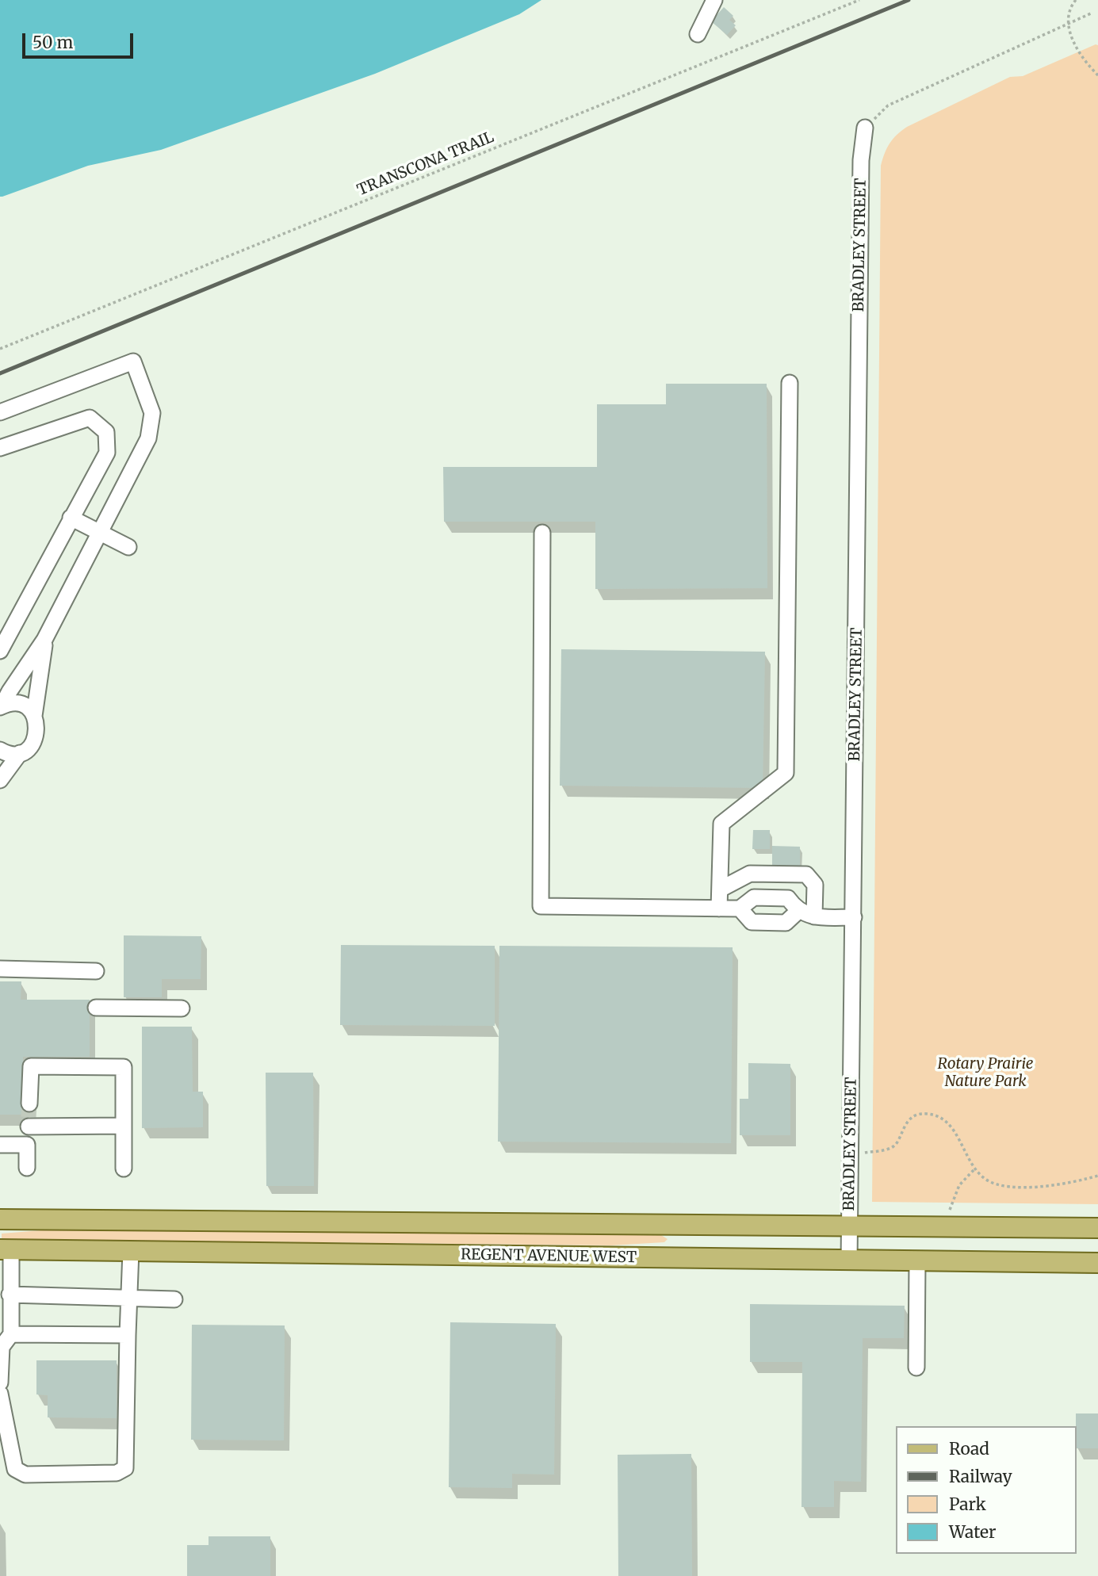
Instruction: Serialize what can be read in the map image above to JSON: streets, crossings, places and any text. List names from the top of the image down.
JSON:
{
  "streets": {
    "main road": ["REGENT AVENUE WEST"],
    "street": ["BRADLEY STREET"],
    "path": ["TRANSCONA TRAIL"]
  },
  "crossings": [
    ["BRADLEY STREET", "REGENT AVENUE WEST"]
  ],
  "parks": ["Rotary Prairie Nature Park"],
  "legend": [
    "Road",
    "Railway",
    "Park",
    "Water"
  ],
  "scale_bar": "50 m"
}
